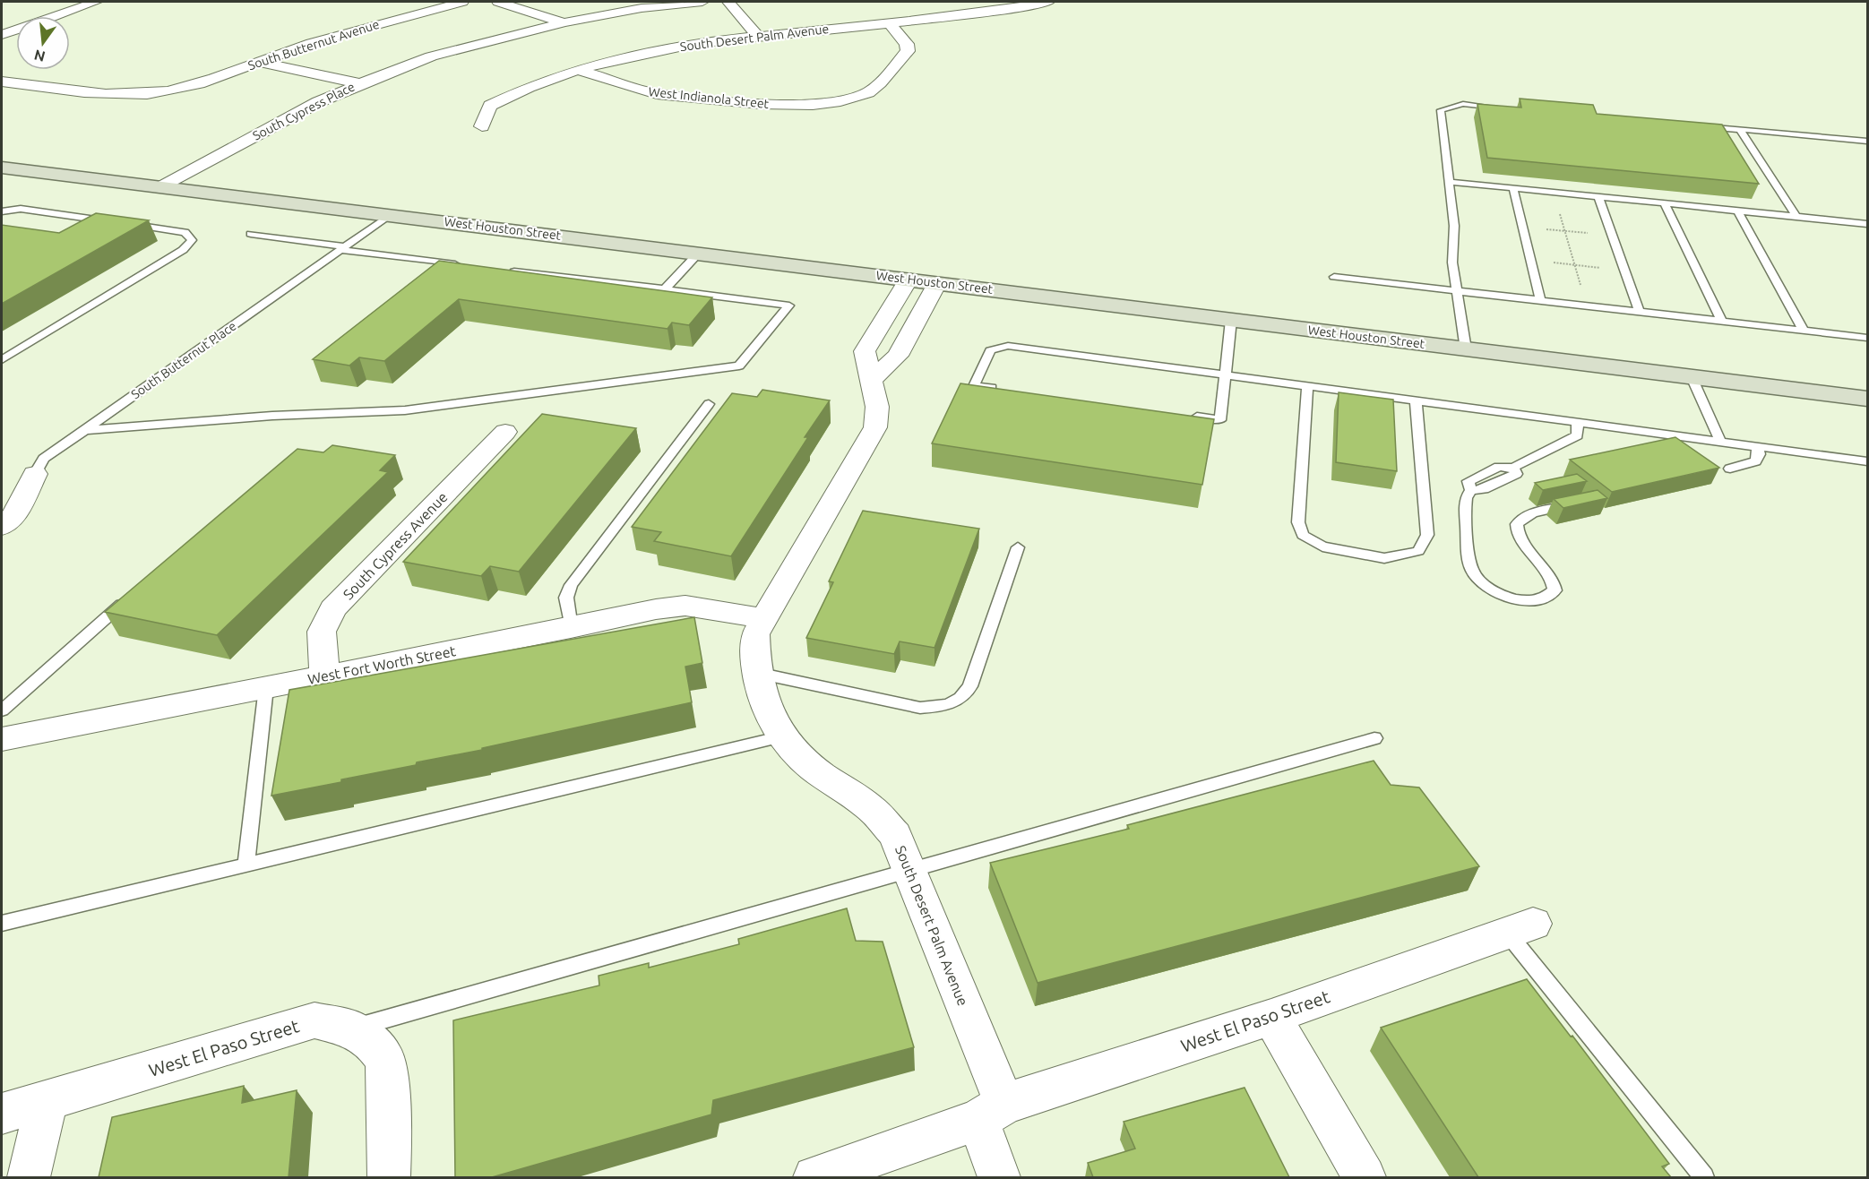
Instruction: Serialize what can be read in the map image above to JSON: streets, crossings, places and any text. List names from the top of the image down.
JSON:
{
  "streets": {
    "main road": ["West Houston Street"],
    "street": [
      "South Desert Palm Avenue",
      "South Butternut Avenue",
      "West Indianola Street",
      "South Cypress Place",
      "South Butternut Place",
      "South Cypress Avenue",
      "West Fort Worth Street",
      "West El Paso Street"
    ]
  },
  "crossings": [
    ["South Desert Palm Avenue", "West Indianola Street"],
    ["South Desert Palm Avenue", "West Houston Street"],
    ["South Desert Palm Avenue", "West Fort Worth Street"],
    ["South Desert Palm Avenue", "West El Paso Street"],
    ["South Cypress Place", "West Houston Street"],
    ["West Houston Street", "South Butternut Place"],
    ["South Cypress Avenue", "West Fort Worth Street"]
  ],
  "north": "bottom"
}
